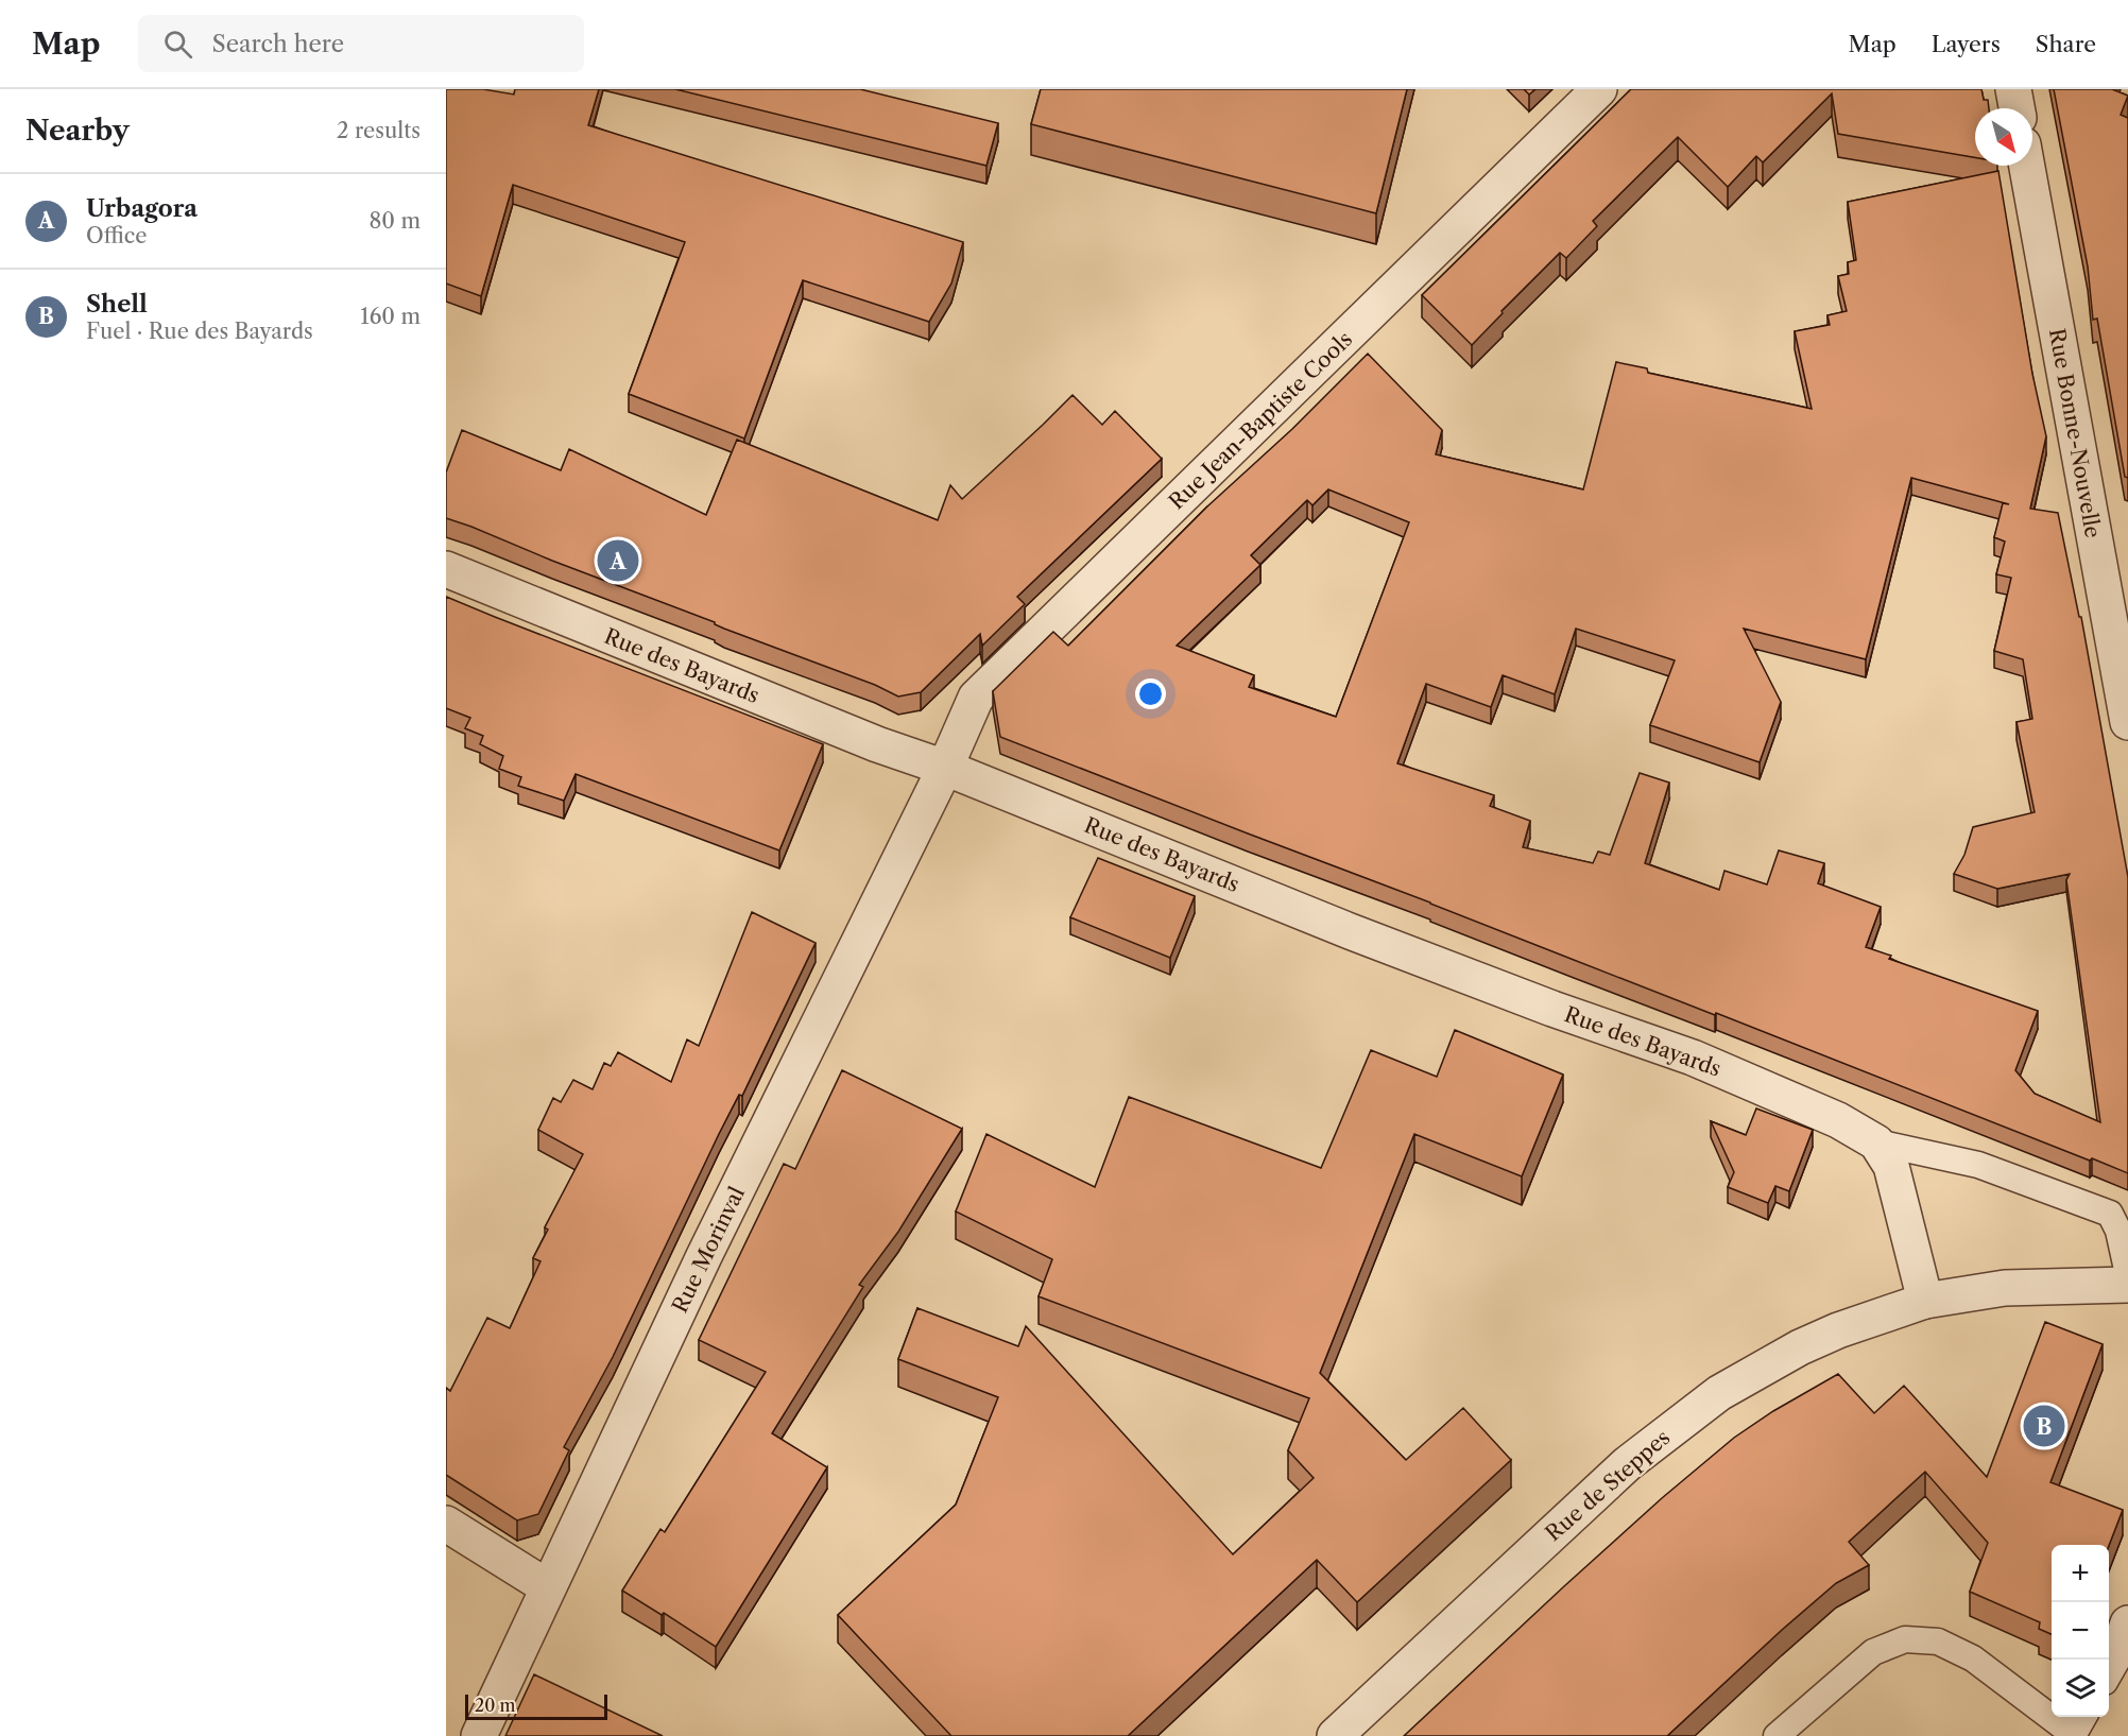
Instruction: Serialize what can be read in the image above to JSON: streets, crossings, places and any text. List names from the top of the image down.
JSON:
{
  "streets": {
    "street": [
      "Rue Jean-Baptiste Cools",
      "Rue Bonne-Nouvelle",
      "Rue des Bayards",
      "Rue Morinval",
      "Rue de Steppes"
    ]
  },
  "crossings": [
    ["Rue Jean-Baptiste Cools", "Rue des Bayards"],
    ["Rue Jean-Baptiste Cools", "Rue Morinval"],
    ["Rue des Bayards", "Rue Morinval"],
    ["Rue des Bayards", "Rue de Steppes"]
  ],
  "scale_bar": "20 m",
  "north": "bottom right",
  "page": {
    "header": "Map",
    "search": "Search here",
    "nav": ["Map", "Layers", "Share"],
    "heading": ["Nearby", "2 results"],
    "list": [
      {
        "mark": "A",
        "name": "Urbagora",
        "note": "Office",
        "value": "80 m"
      },
      {
        "mark": "B",
        "name": "Shell",
        "note": "Fuel · Rue des Bayards",
        "value": "160 m"
      }
    ],
    "pins": ["A", "B"],
    "map_buttons": ["+", "−"],
    "scale": "20 m"
  }
}
